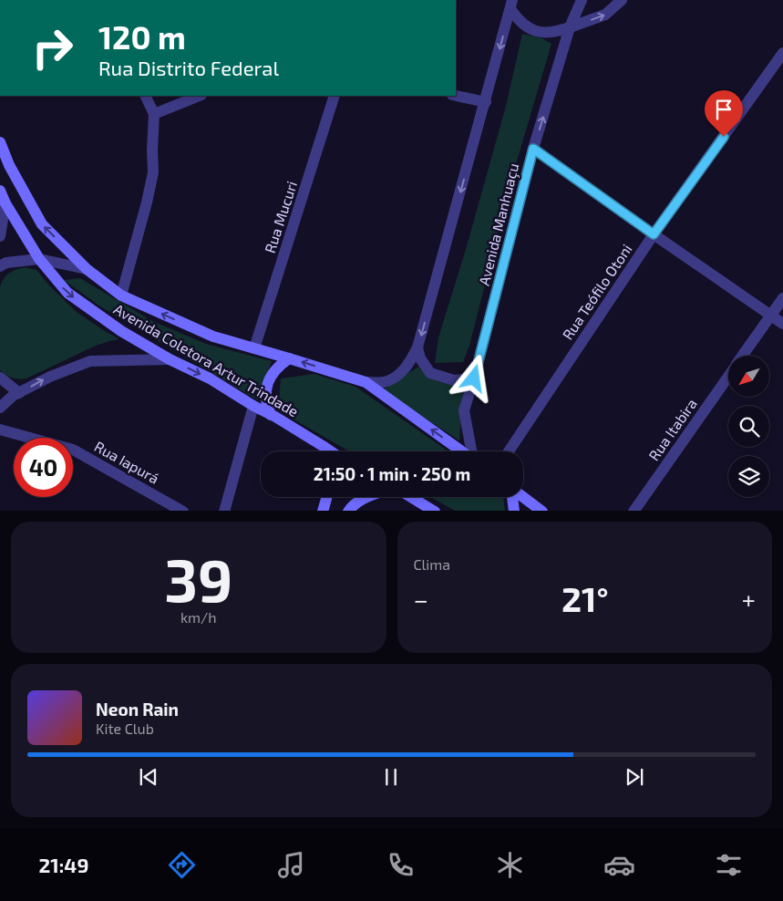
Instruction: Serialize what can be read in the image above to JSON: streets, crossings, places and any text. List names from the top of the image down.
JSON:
{
  "streets": {
    "main road": ["Avenida Coletora Artur Trindade"],
    "street": [
      "Rua Mucuri",
      "Avenida Manhuaçu",
      "Rua Teófilo Otoni",
      "Rua Itabira",
      "Rua Iapurá"
    ]
  },
  "crossings": [
    ["Rua Mucuri", "Avenida Coletora Artur Trindade"]
  ],
  "north": "bottom left",
  "page": {
    "turn": ["120 m", "Rua Distrito Federal"],
    "limit": "40",
    "trip": "21:50 · 1 min · 250 m",
    "tile": [
      ["39", "km/h"],
      "Clima"
    ],
    "heat": ["−", "21°", "+"],
    "song": ["Neon Rain", "Kite Club"],
    "tabs": "21:49"
  }
}
